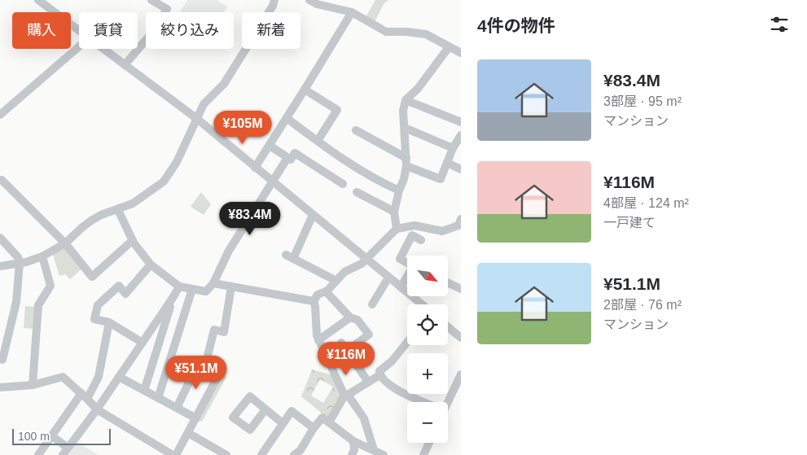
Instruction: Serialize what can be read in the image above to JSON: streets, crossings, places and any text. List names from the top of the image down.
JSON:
{
  "scale_bar": "100 m",
  "north": "bottom right",
  "page": {
    "heading": "4件の物件",
    "chip": [
      "購入",
      "賃貸",
      "絞り込み",
      "新着"
    ],
    "list": [
      {
        "name": "¥83.4M",
        "note": "3部屋 · 95 m² · マンション"
      },
      {
        "name": "¥116M",
        "note": "4部屋 · 124 m² · 一戸建て"
      },
      {
        "name": "¥51.1M",
        "note": "2部屋 · 76 m² · マンション"
      }
    ],
    "price": [
      "¥105M",
      "¥83.4M",
      "¥116M",
      "¥51.1M"
    ],
    "map_buttons": ["+", "−"],
    "scale": "100 m"
  }
}
